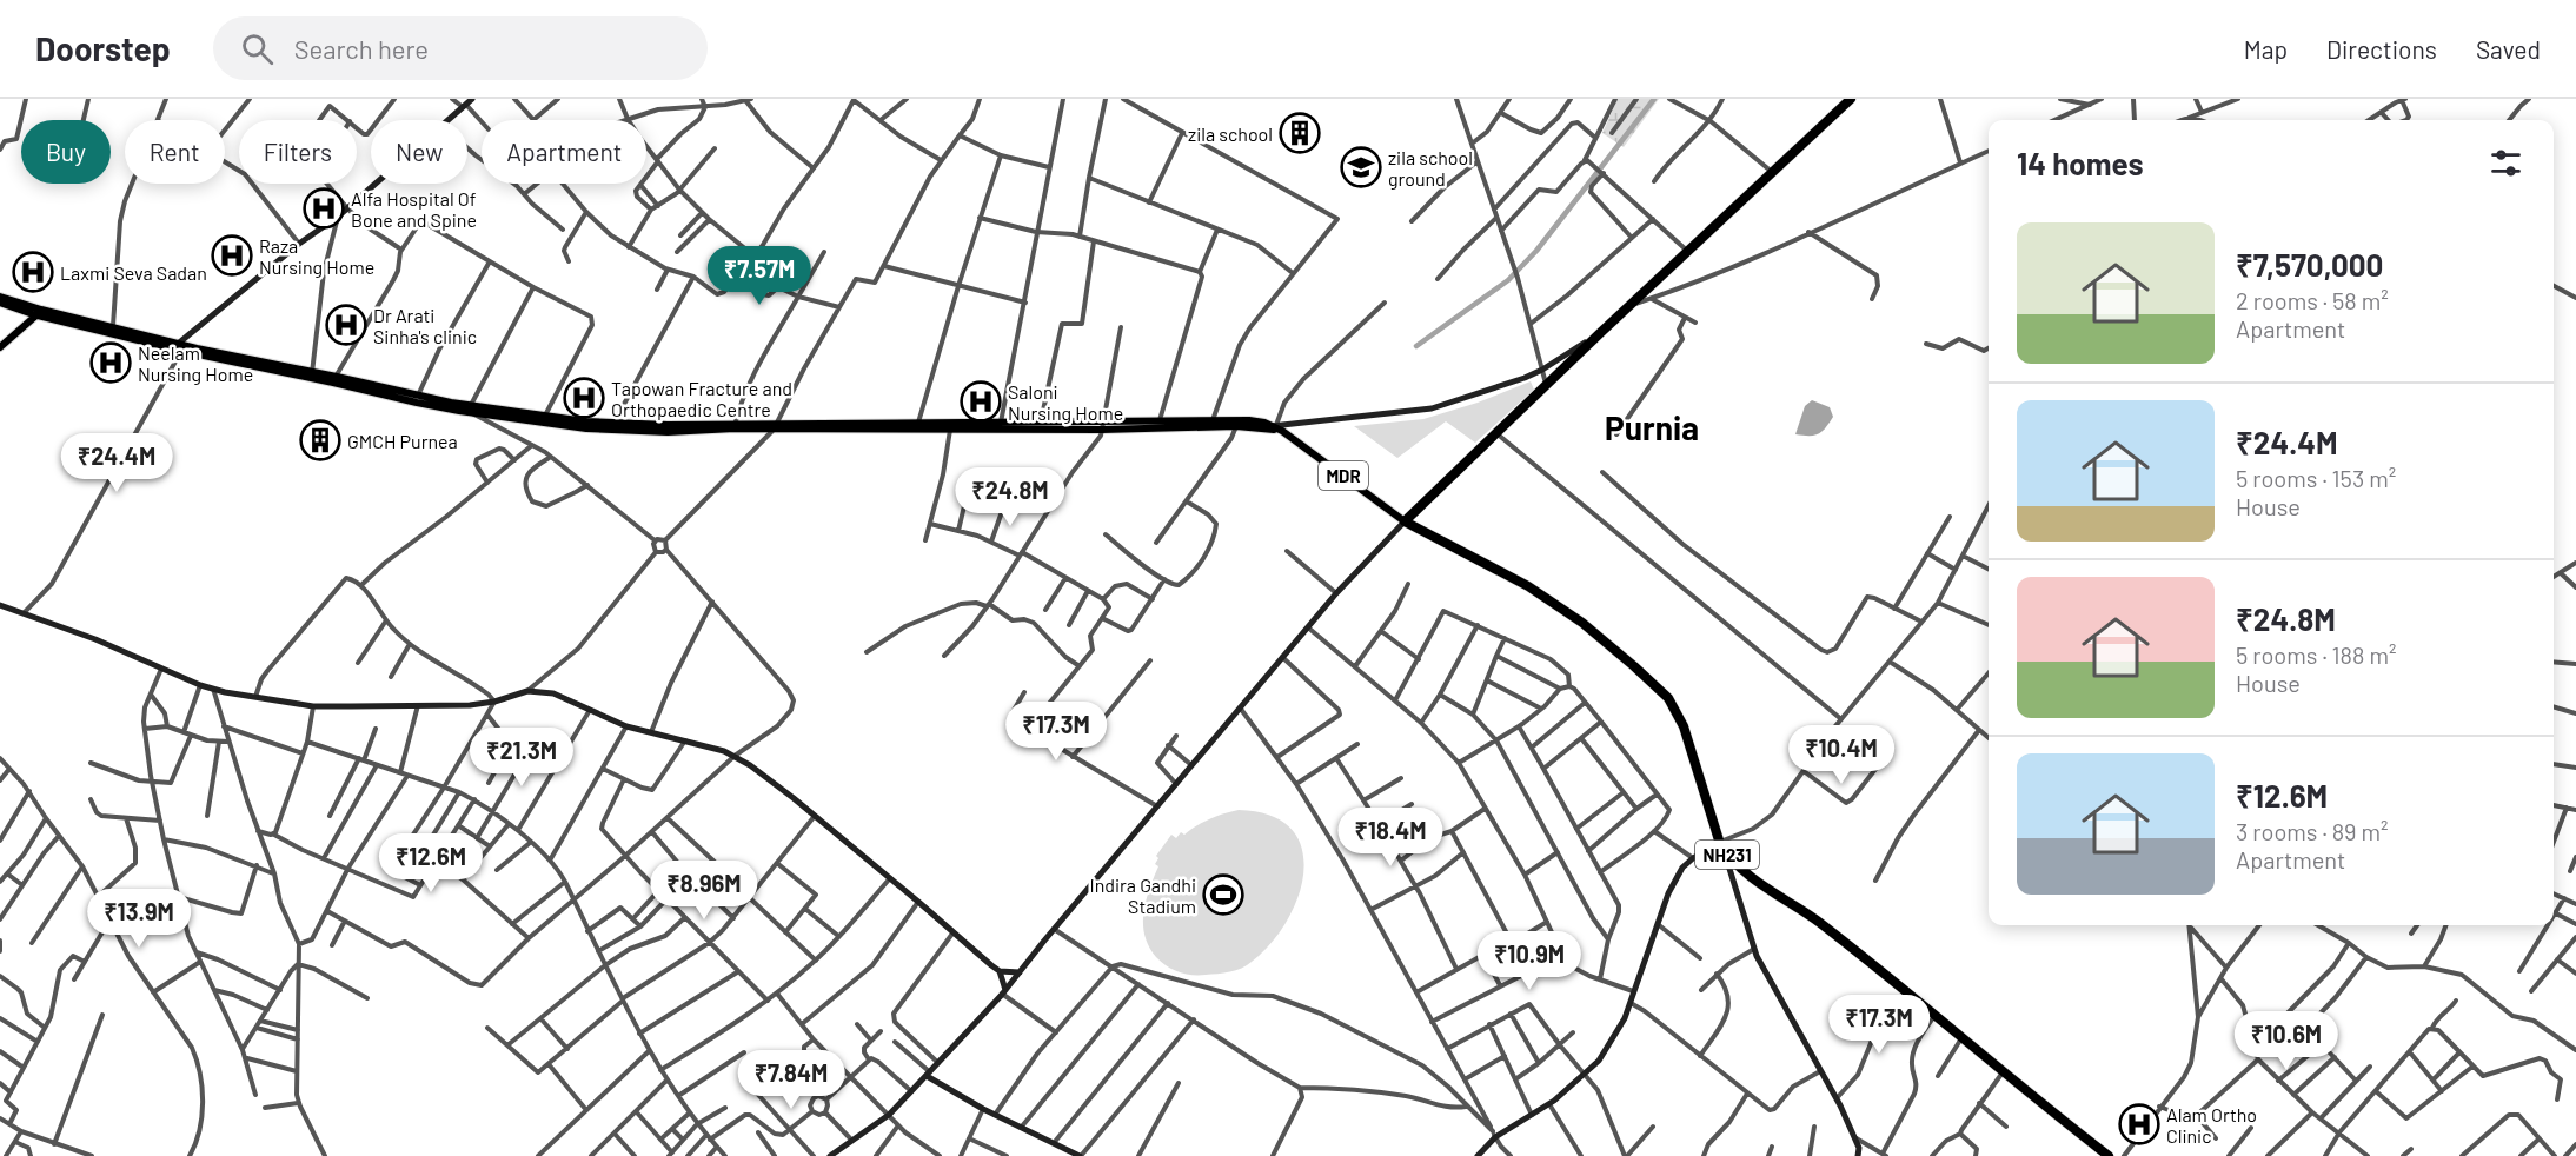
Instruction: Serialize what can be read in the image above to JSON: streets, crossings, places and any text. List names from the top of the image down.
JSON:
{
  "streets": {
    "highway": ["NH231"],
    "main road": ["MDR"]
  },
  "crossings": [
    ["MDR", "NH231"]
  ],
  "districts": ["Purnia"],
  "places": {
    "building": ["zila school", "GMCH Purnea"],
    "school or university": ["zila school ground"],
    "hospital": [
      "Alfa Hospital Of Bone and Spine",
      "Raza Nursing Home",
      "Laxmi Seva Sadan",
      "Dr Arati Sinha's clinic",
      "Neelam Nursing Home",
      "Tapowan Fracture and Orthopaedic Centre",
      "Saloni Nursing Home",
      "Alam Ortho Clinic"
    ],
    "sports": ["Indira Gandhi Stadium"]
  },
  "page": {
    "header": "Doorstep",
    "search": "Search here",
    "nav": ["Map", "Directions", "Saved"],
    "chip": [
      "Buy",
      "Rent",
      "Filters",
      "New",
      "Apartment"
    ],
    "heading": "14 homes",
    "list": [
      {
        "name": "₹7,570,000",
        "note": "2 rooms · 58 m² · Apartment"
      },
      {
        "name": "₹24.4M",
        "note": "5 rooms · 153 m² · House"
      },
      {
        "name": "₹24.8M",
        "note": "5 rooms · 188 m² · House"
      },
      {
        "name": "₹12.6M",
        "note": "3 rooms · 89 m² · Apartment"
      }
    ],
    "price": [
      "₹7.57M",
      "₹24.4M",
      "₹24.8M",
      "₹17.3M",
      "₹10.4M",
      "₹21.3M",
      "₹18.4M",
      "₹12.6M",
      "₹8.96M",
      "₹13.9M",
      "₹10.9M",
      "₹17.3M",
      "₹10.6M",
      "₹7.84M"
    ]
  }
}
